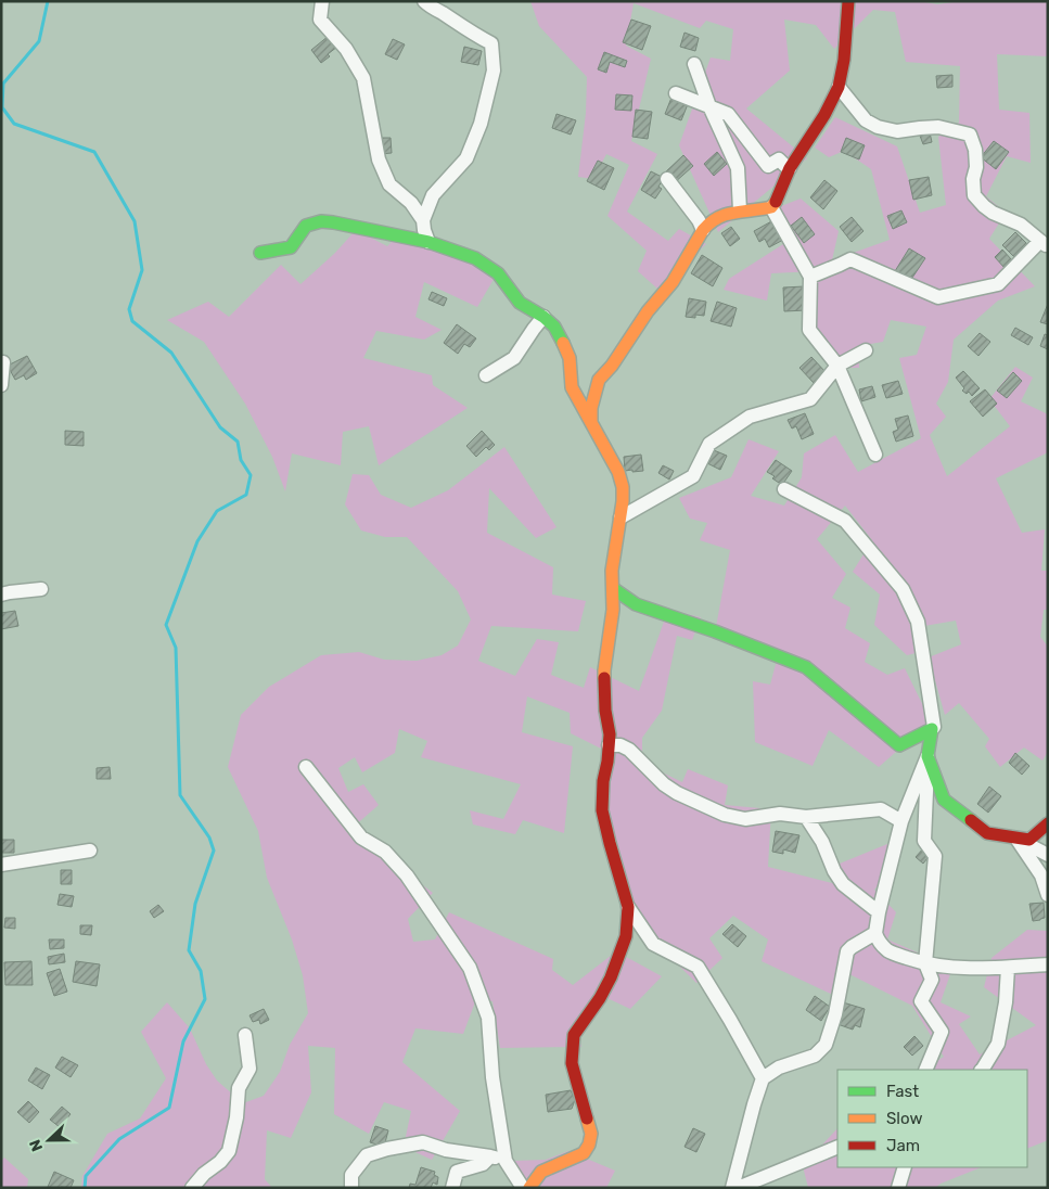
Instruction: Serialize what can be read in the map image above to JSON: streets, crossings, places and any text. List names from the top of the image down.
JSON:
{
  "legend": ["Fast", "Slow", "Jam"],
  "north": "left"
}
